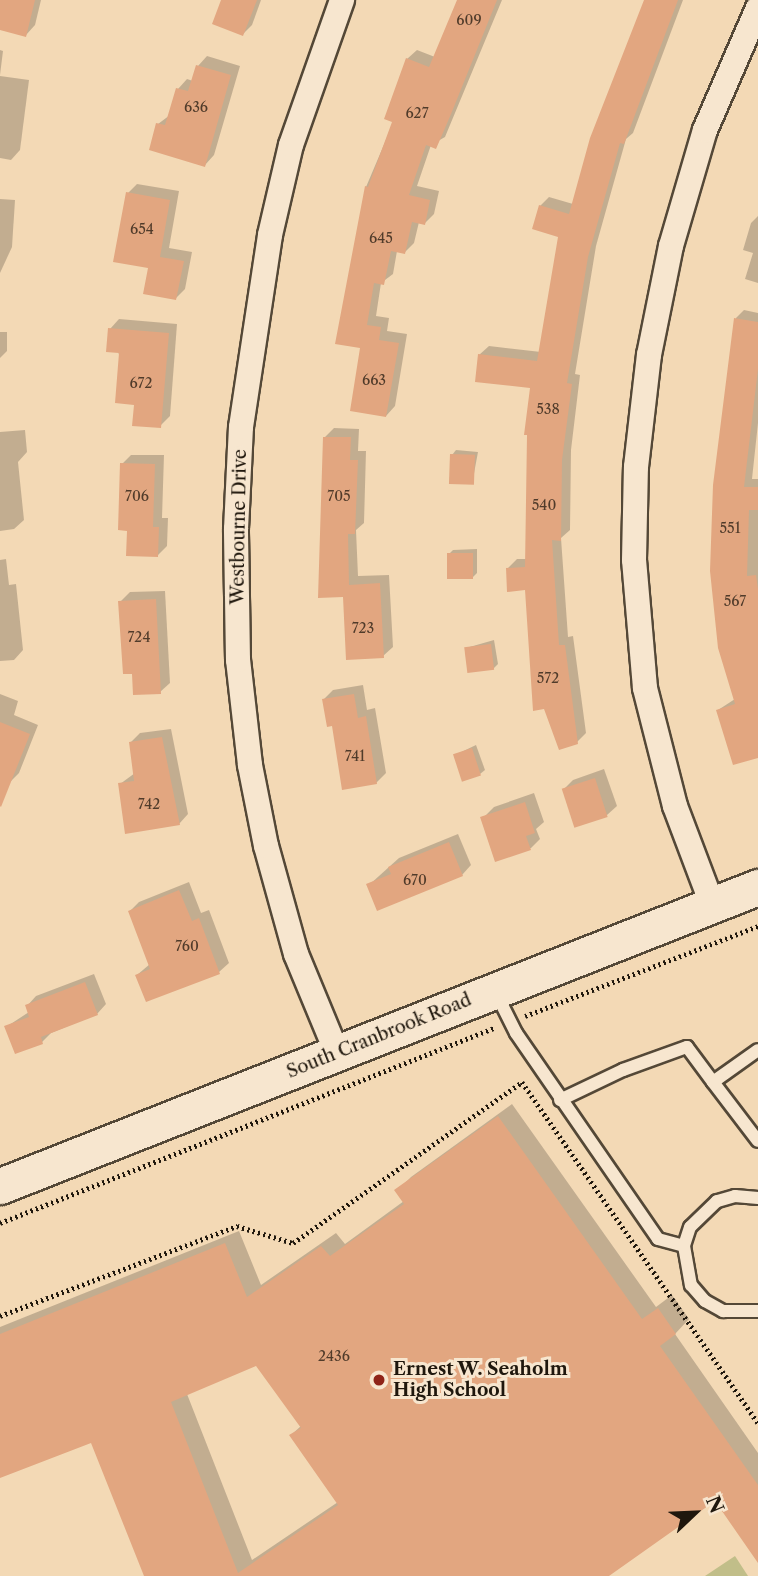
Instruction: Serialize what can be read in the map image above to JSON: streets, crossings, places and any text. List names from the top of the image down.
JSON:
{
  "streets": {
    "street": ["Westbourne Drive", "South Cranbrook Road"]
  },
  "crossings": [
    ["Westbourne Drive", "South Cranbrook Road"]
  ],
  "places": ["Ernest W. Seaholm High School"],
  "house_numbers": [
    "609",
    "636",
    "627",
    "654",
    "645",
    "663",
    "672",
    "538",
    "706",
    "705",
    "540",
    "551",
    "567",
    "723",
    "724",
    "572",
    "741",
    "742",
    "670",
    "760",
    "2436"
  ],
  "north": "top right"
}
